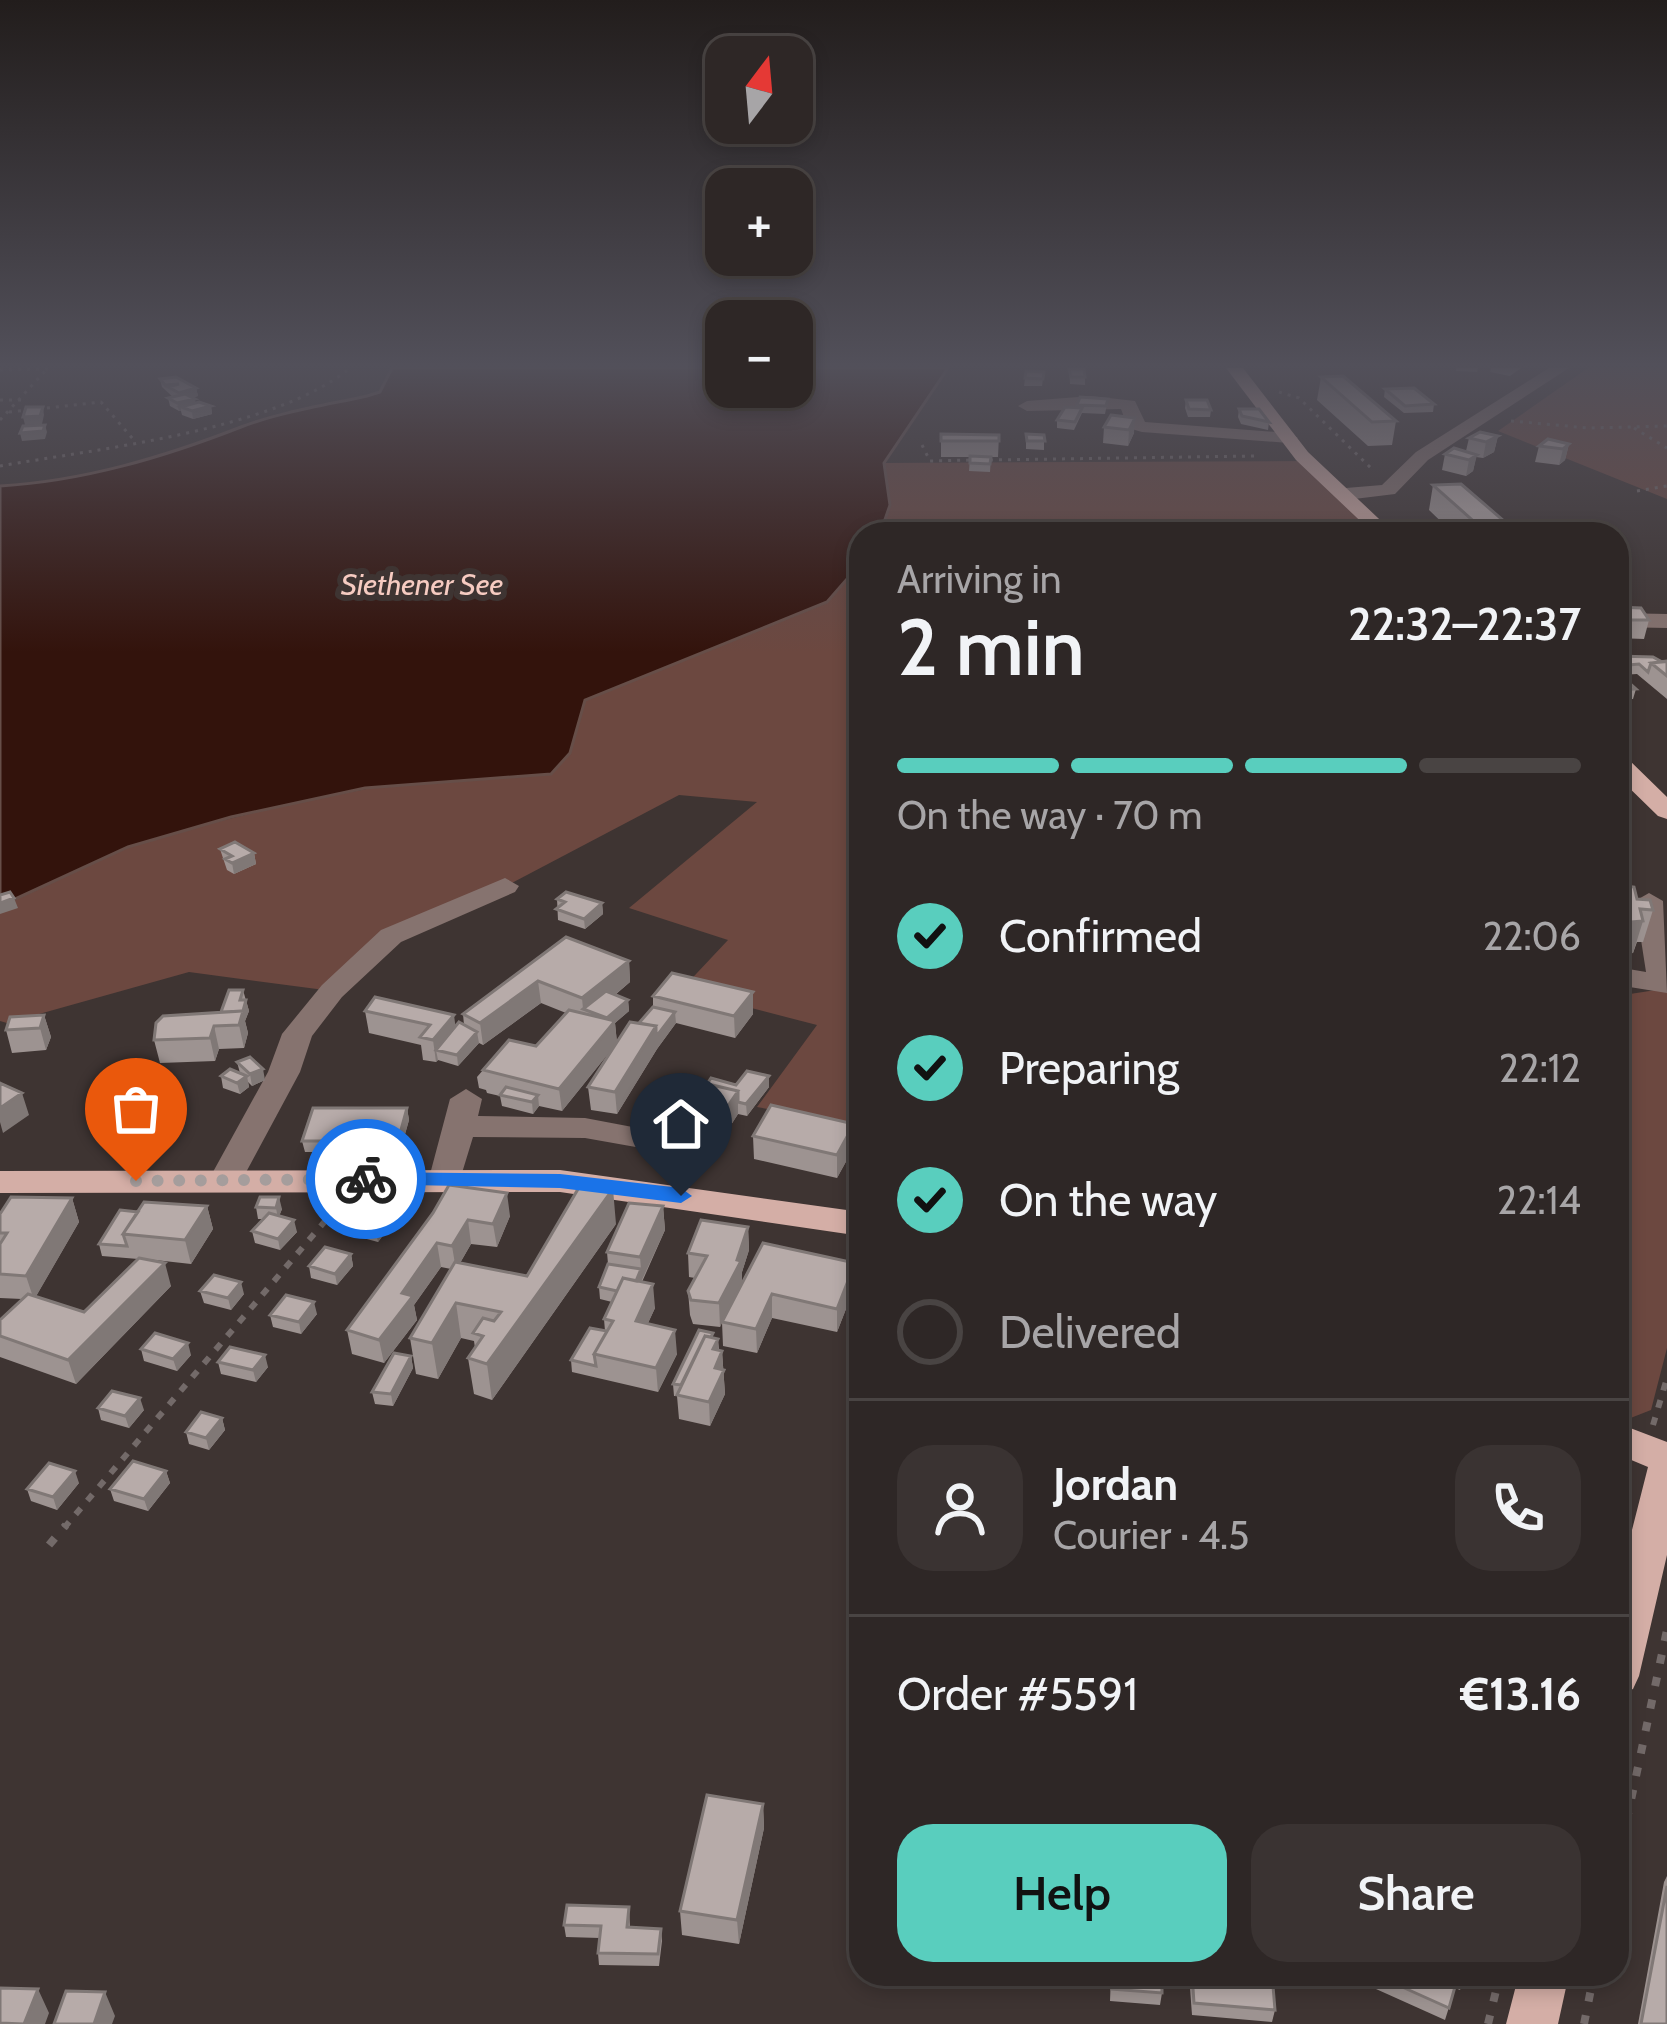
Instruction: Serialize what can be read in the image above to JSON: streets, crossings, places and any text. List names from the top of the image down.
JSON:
{
  "water": ["Siethener See"],
  "north": "top",
  "page": {
    "map_buttons": ["+", "−"],
    "heading": ["2 min", "Arriving in", "22:32–22:37"],
    "panel": [
      "Jordan",
      "Courier · 4.5",
      "Order #5591",
      "€13.16"
    ],
    "bar": "On the way · 70 m",
    "list": [
      ["Confirmed", "22:06"],
      ["Preparing", "22:12"],
      ["On the way", "22:14"],
      "Delivered"
    ],
    "buttons": ["Help", "Share"]
  }
}
